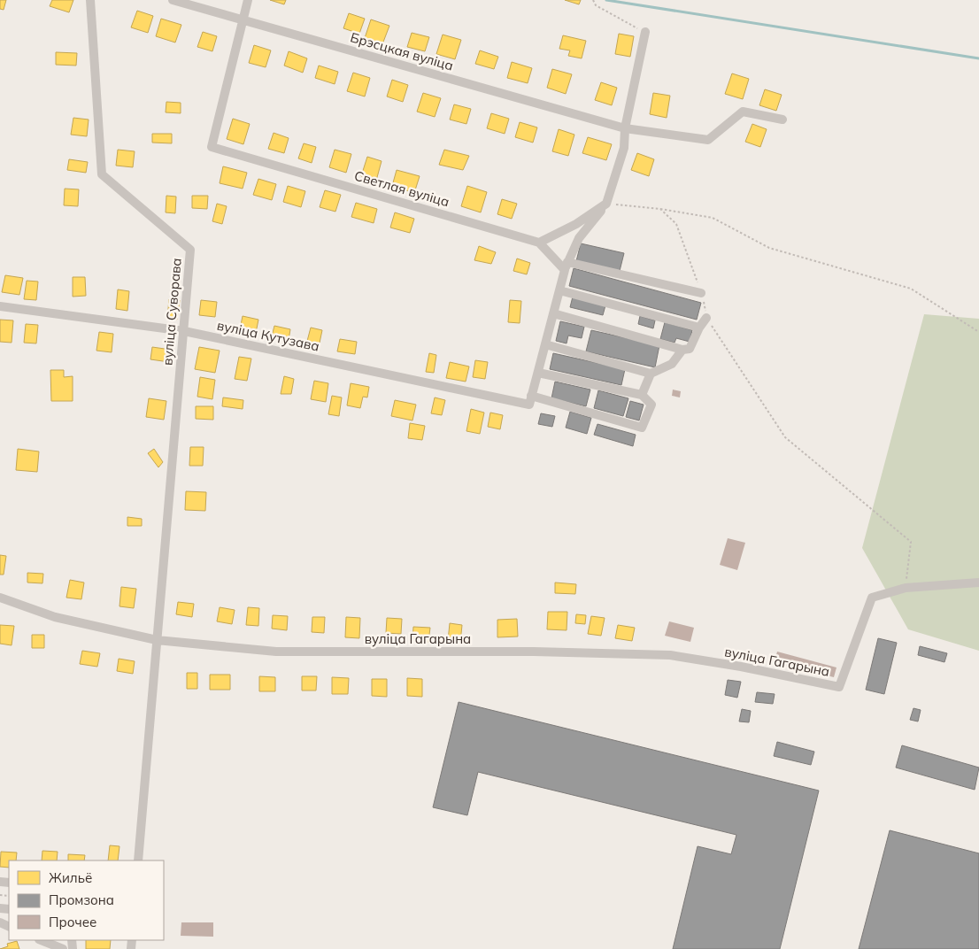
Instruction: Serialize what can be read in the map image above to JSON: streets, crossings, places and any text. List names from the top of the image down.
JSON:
{
  "streets": {
    "street": [
      "Брэсцкая вуліца",
      "Светлая вуліца",
      "вуліца Суворава",
      "вуліца Кутузава",
      "вуліца Гагарына"
    ]
  },
  "crossings": [
    ["Брэсцкая вуліца", "Светлая вуліца"],
    ["вуліца Суворава", "вуліца Кутузава"],
    ["вуліца Суворава", "вуліца Гагарына"]
  ],
  "legend": ["Жильё", "Промзона", "Прочее"]
}
